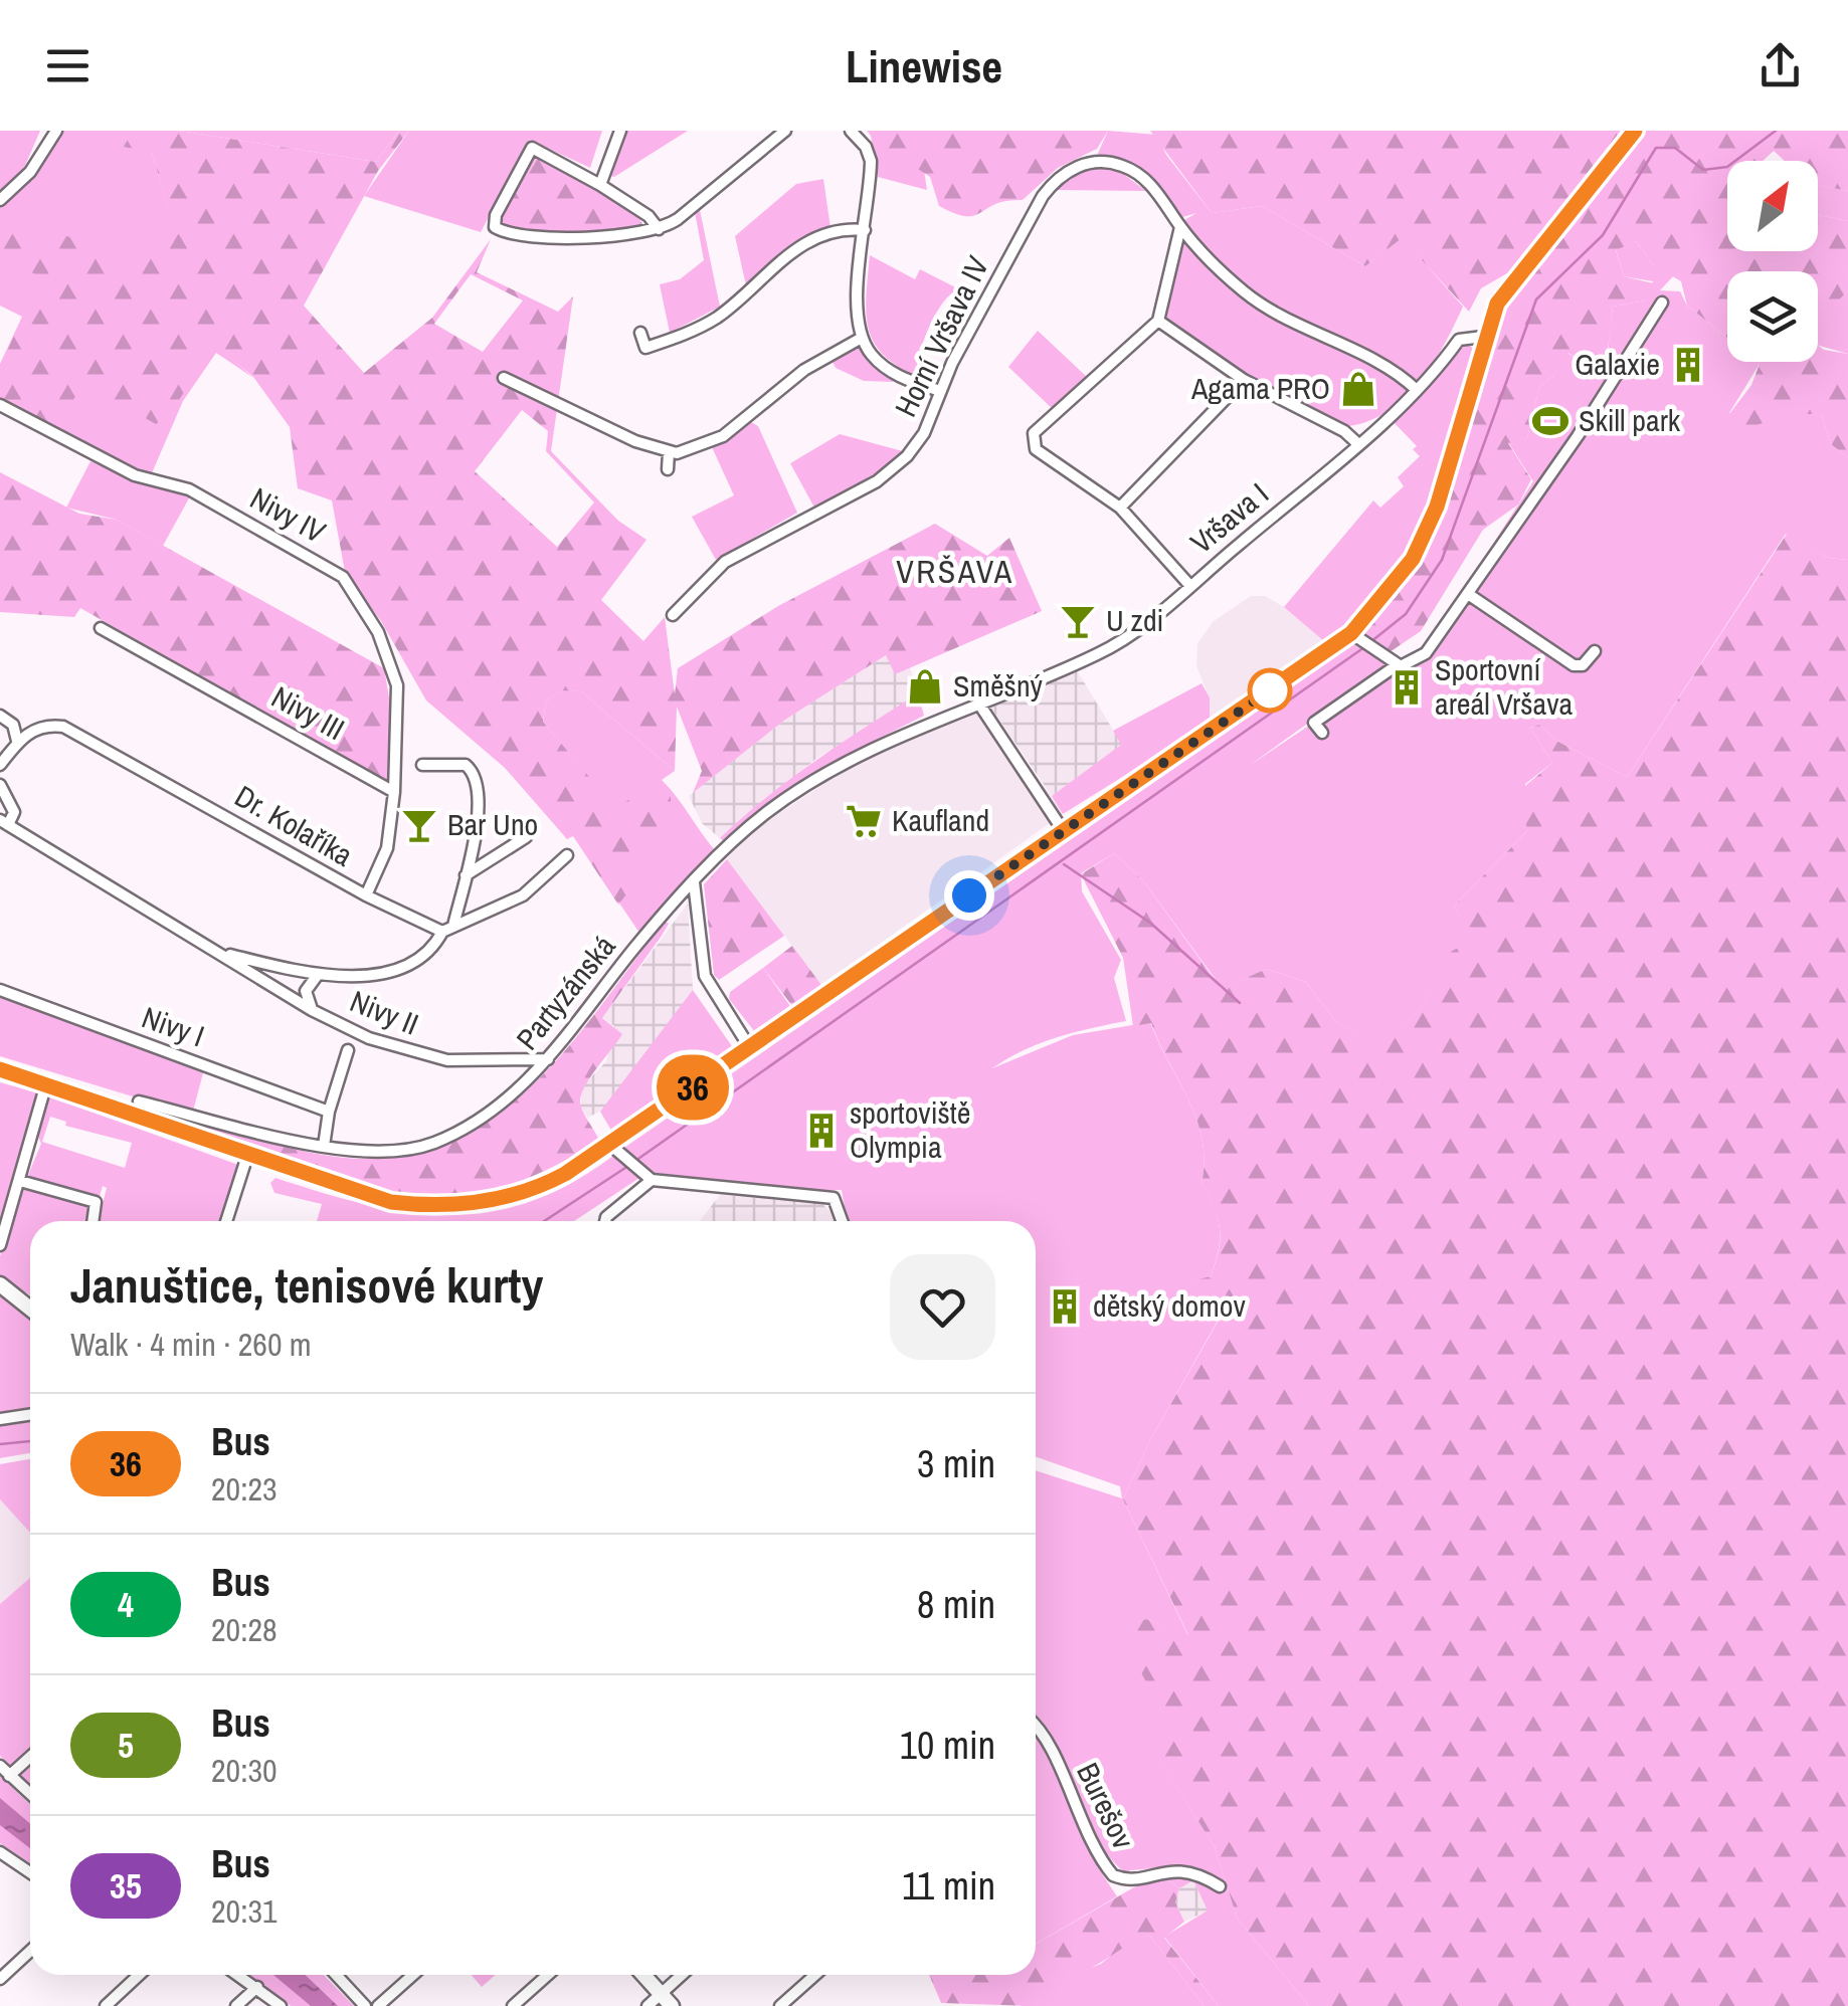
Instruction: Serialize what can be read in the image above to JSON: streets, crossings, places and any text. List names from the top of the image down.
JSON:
{
  "streets": {
    "street": [
      "Horní Vršava IV",
      "Nivy IV",
      "Vršava I",
      "Nivy III",
      "Dr. Kolaříka",
      "Partyzánská",
      "Nivy II",
      "Nivy I",
      "Burešov"
    ]
  },
  "crossings": [
    ["Nivy IV", "Nivy III"],
    ["Vršava I", "Partyzánská"],
    ["Dr. Kolaříka", "Nivy II"],
    ["Partyzánská", "Nivy II"]
  ],
  "districts": ["VRŠAVA"],
  "places": {
    "building": [
      "Galaxie",
      "Sportovní areál Vršava",
      "sportoviště Olympia",
      "dětský domov"
    ],
    "shop": ["Agama PRO", "Směšný"],
    "sports": ["Skill park"],
    "bar": ["U zdi", "Bar Uno"],
    "supermarket": ["Kaufland"]
  },
  "lines": ["bus line 36"],
  "north": "top right",
  "page": {
    "header": "Linewise",
    "on_map": "36",
    "heading": ["Januštice, tenisové kurty", "Walk · 4 min · 260 m"],
    "list": [
      {
        "mark": "36",
        "name": "Bus",
        "note": "20:23",
        "value": "3 min"
      },
      {
        "mark": "4",
        "name": "Bus",
        "note": "20:28",
        "value": "8 min"
      },
      {
        "mark": "5",
        "name": "Bus",
        "note": "20:30",
        "value": "10 min"
      },
      {
        "mark": "35",
        "name": "Bus",
        "note": "20:31",
        "value": "11 min"
      }
    ]
  }
}
